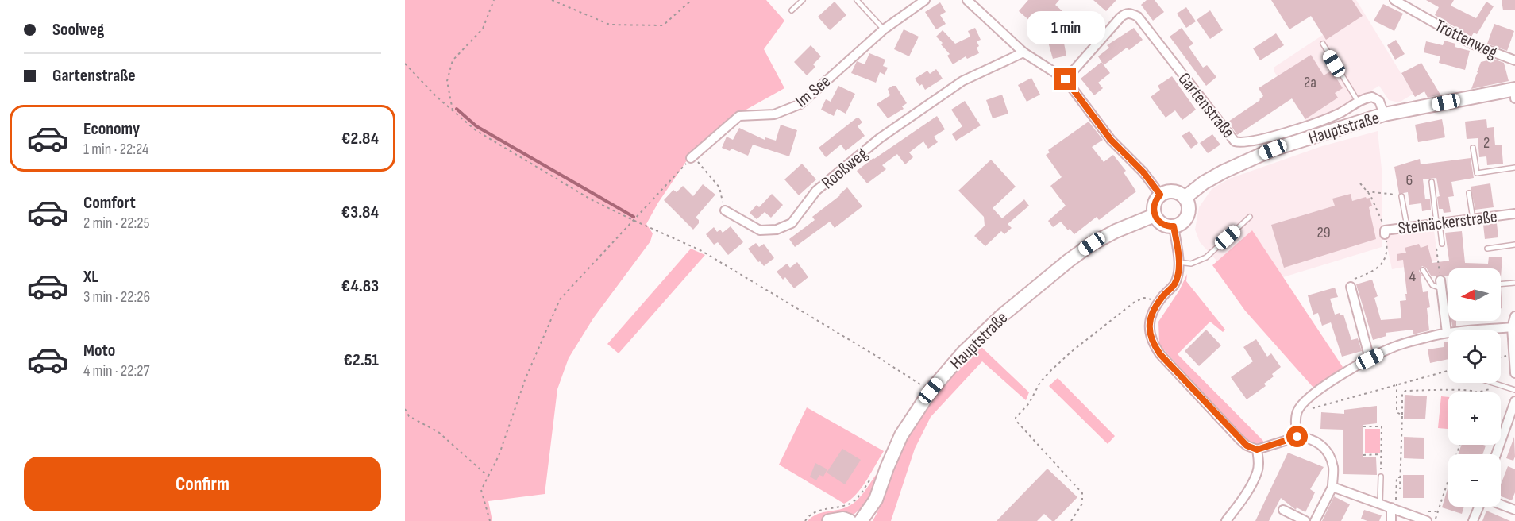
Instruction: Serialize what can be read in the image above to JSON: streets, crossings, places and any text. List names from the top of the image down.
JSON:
{
  "streets": {
    "main road": ["Hauptstraße"],
    "street": [
      "Trottenweg",
      "Im See",
      "Gartenstraße",
      "Rooßweg",
      "Steinäckerstraße"
    ]
  },
  "crossings": [
    ["Gartenstraße", "Hauptstraße"]
  ],
  "house_numbers": [
    "2a",
    "2",
    "6",
    "29",
    "4"
  ],
  "north": "left",
  "page": {
    "banner": ["Soolweg", "Gartenstraße"],
    "bubble": "1 min",
    "list": [
      {
        "name": "Economy",
        "note": "1 min · 22:24",
        "value": "€2.84"
      },
      {
        "name": "Comfort",
        "note": "2 min · 22:25",
        "value": "€3.84"
      },
      {
        "name": "XL",
        "note": "3 min · 22:26",
        "value": "€4.83"
      },
      {
        "name": "Moto",
        "note": "4 min · 22:27",
        "value": "€2.51"
      }
    ],
    "map_buttons": ["+", "−"],
    "buttons": "Confirm"
  }
}
